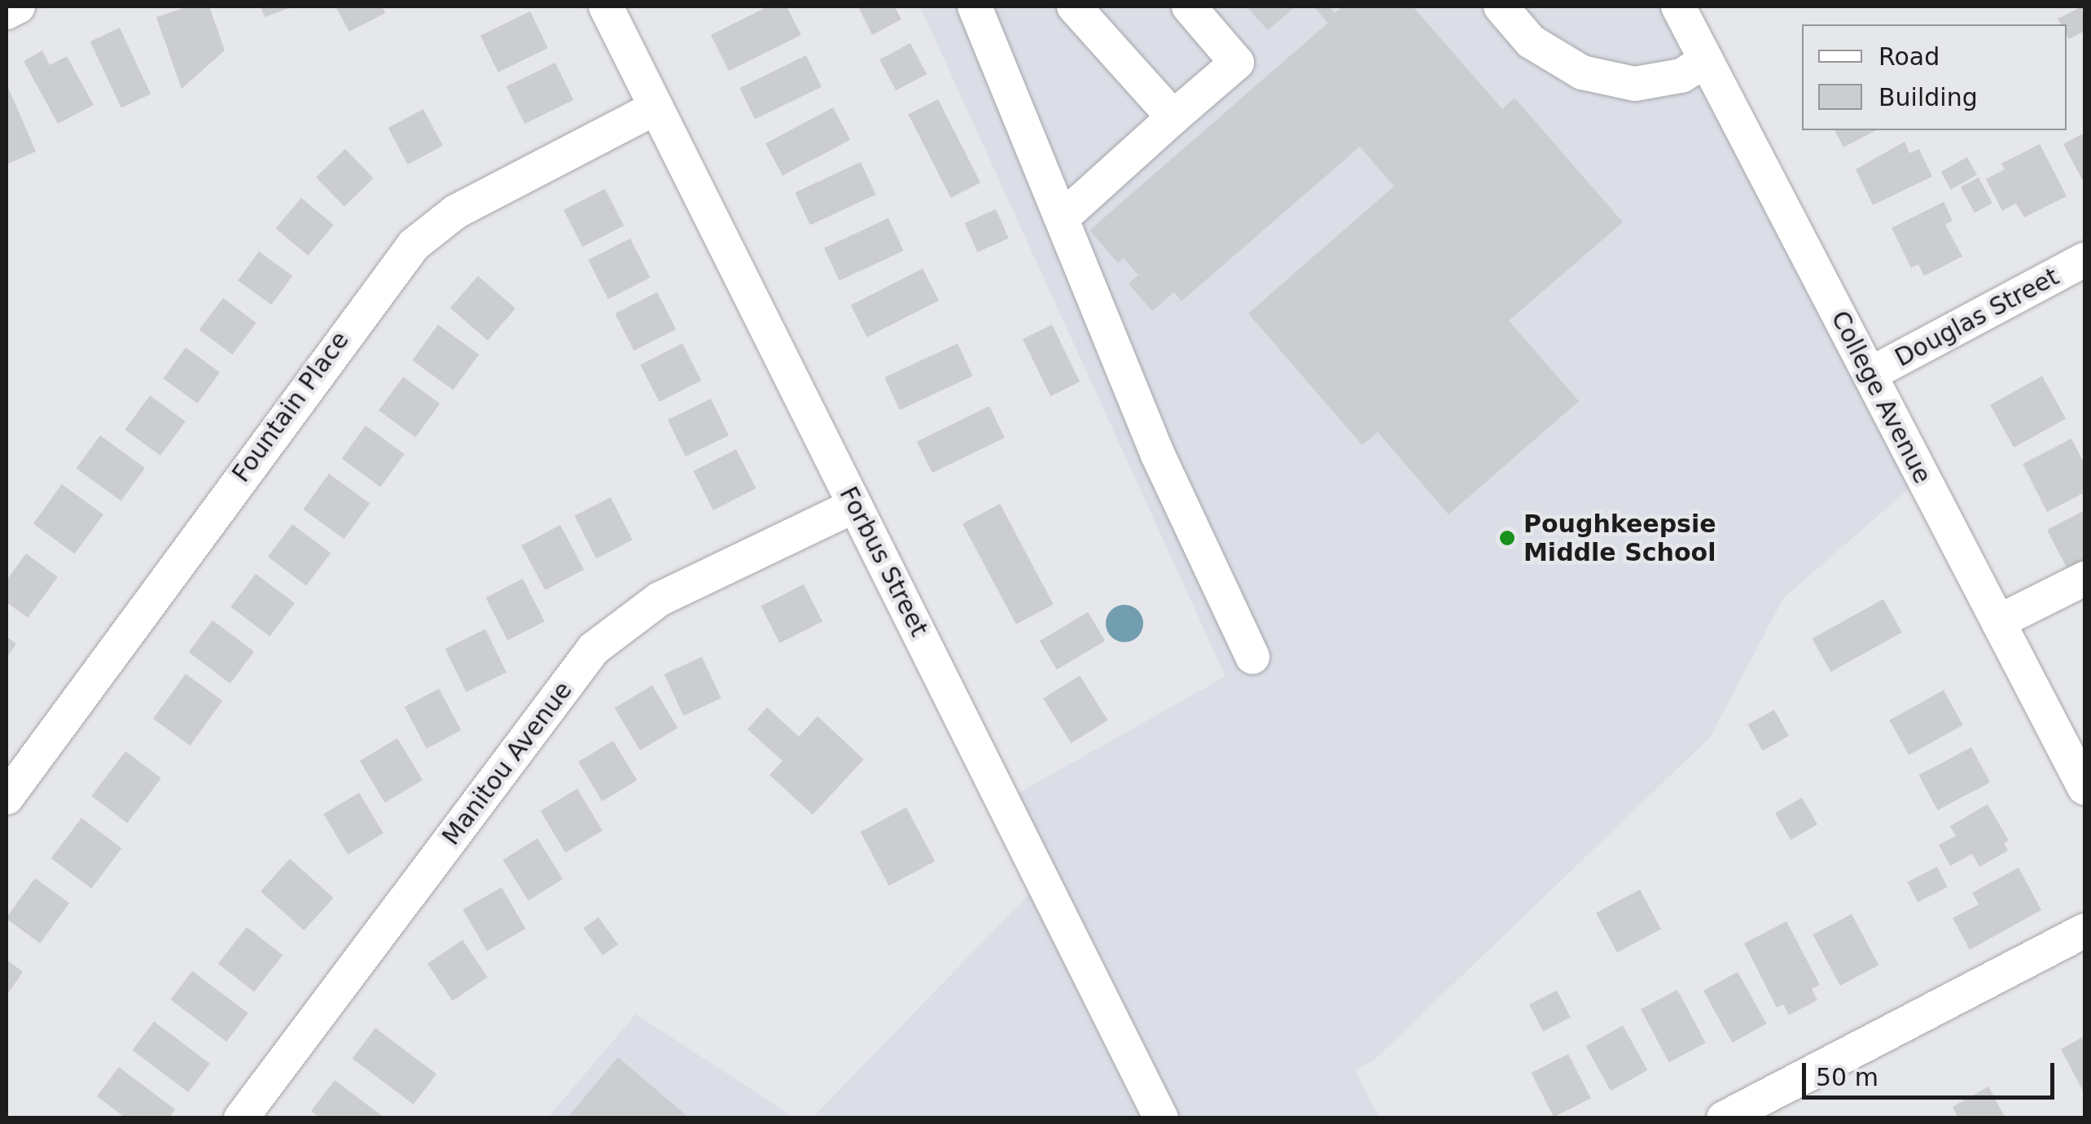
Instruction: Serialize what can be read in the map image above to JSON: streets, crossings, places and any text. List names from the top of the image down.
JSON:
{
  "streets": {
    "street": [
      "Douglas Street",
      "College Avenue",
      "Fountain Place",
      "Forbus Street",
      "Manitou Avenue"
    ]
  },
  "crossings": [
    ["Douglas Street", "College Avenue"],
    ["Fountain Place", "Forbus Street"],
    ["Forbus Street", "Manitou Avenue"]
  ],
  "places": ["Poughkeepsie Middle School"],
  "legend": ["Road", "Building"],
  "scale_bar": "50 m"
}
